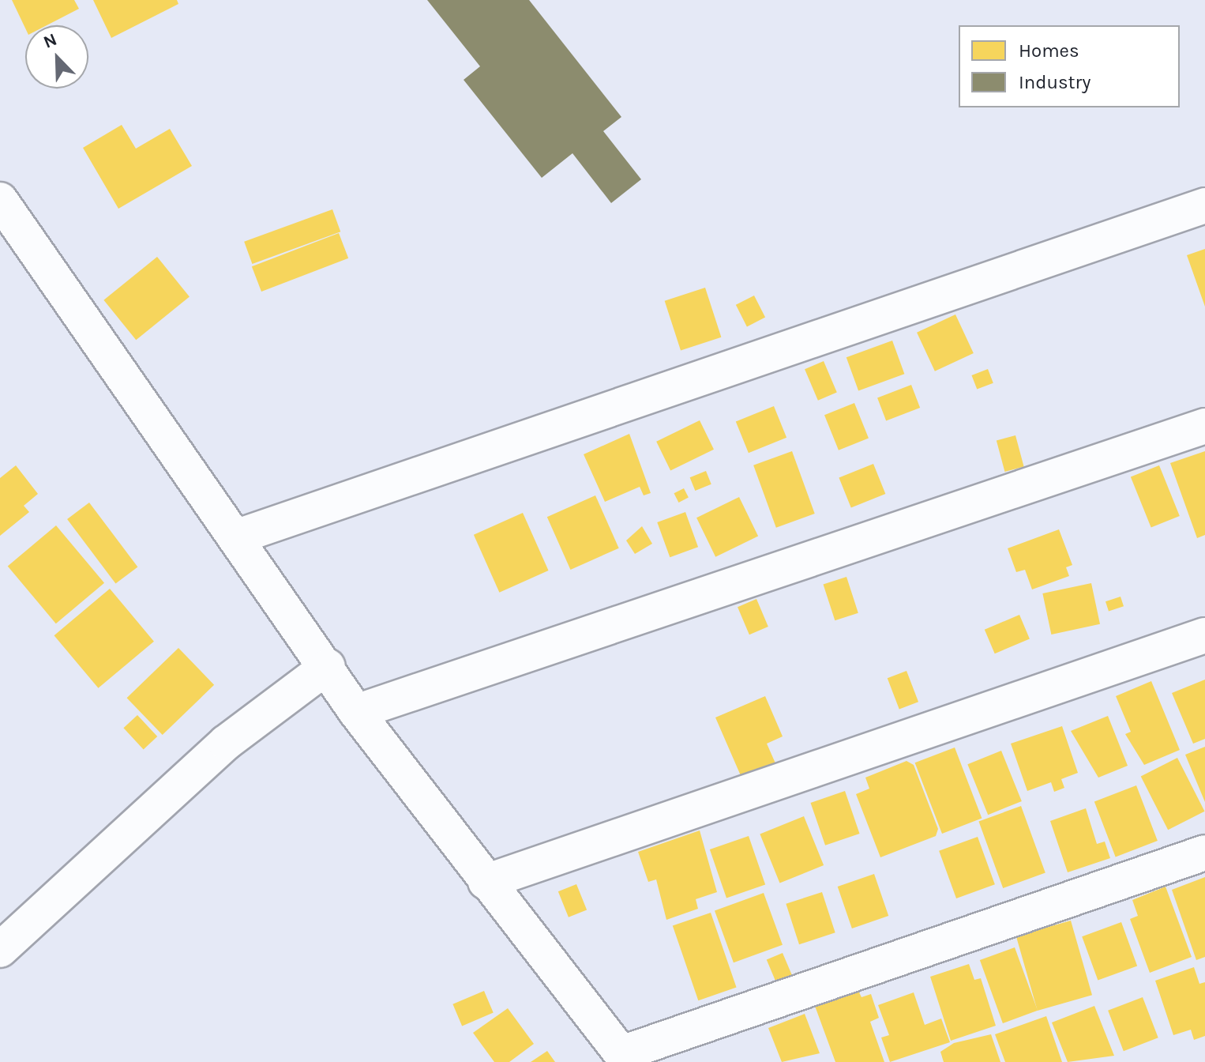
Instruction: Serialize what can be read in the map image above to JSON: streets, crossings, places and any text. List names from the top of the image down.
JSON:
{
  "legend": ["Homes", "Industry"],
  "north": "top left"
}
